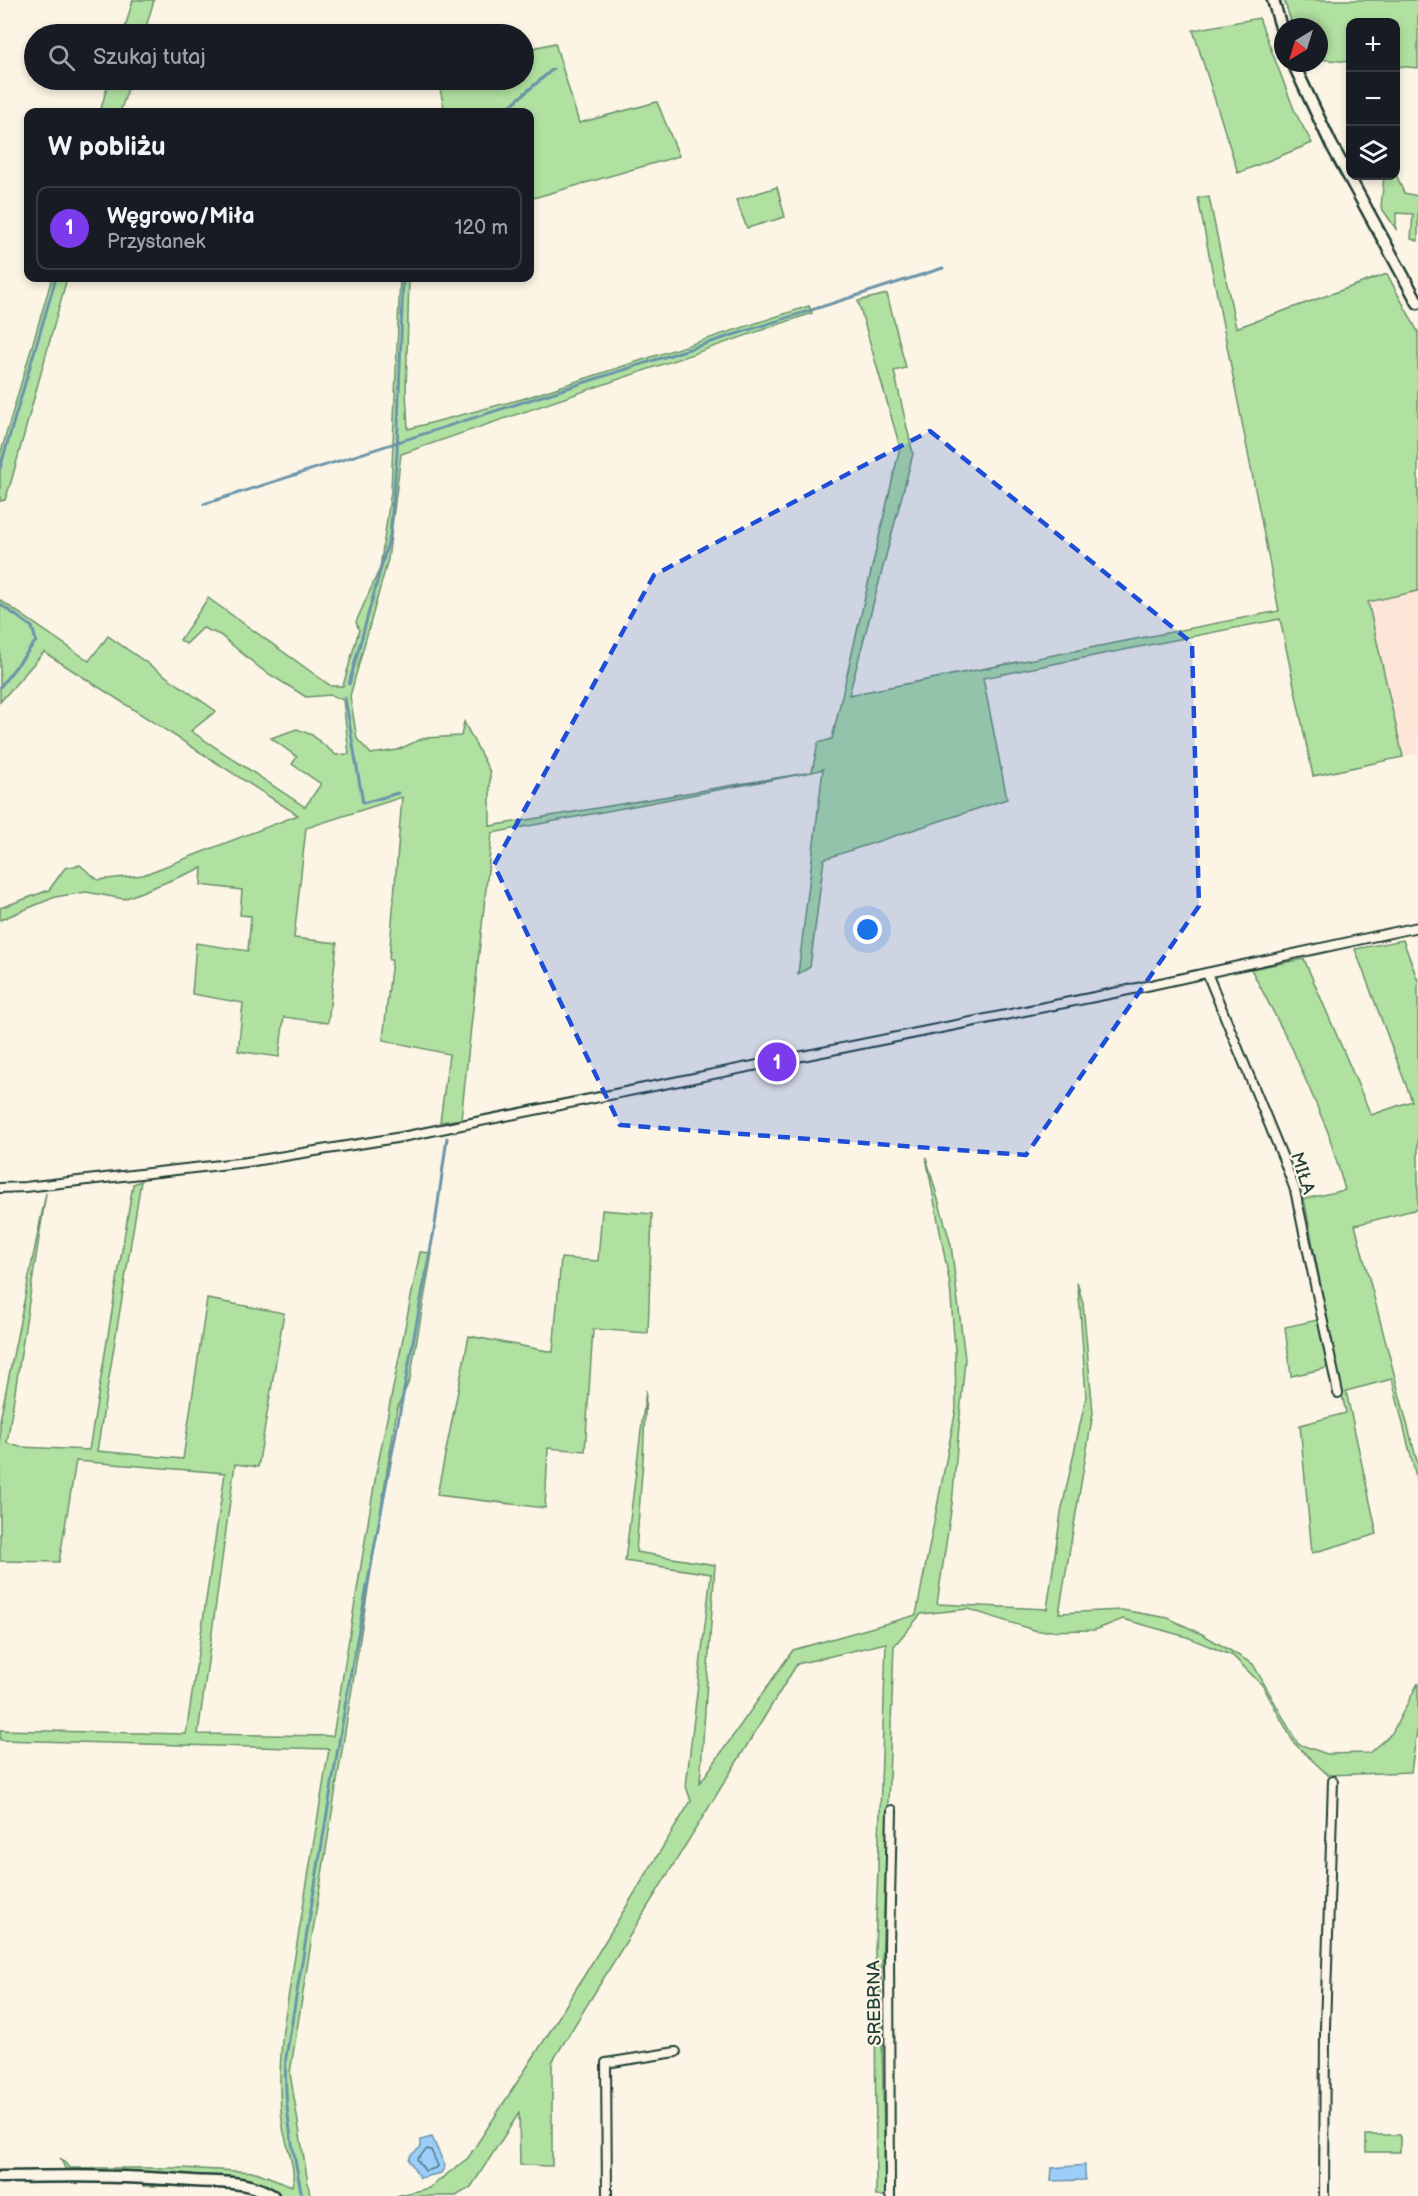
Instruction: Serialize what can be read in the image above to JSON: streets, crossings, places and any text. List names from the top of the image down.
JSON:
{
  "streets": {
    "street": ["MIŁA", "SREBRNA"]
  },
  "north": "bottom left",
  "page": {
    "map_buttons": ["+", "−"],
    "search": "Szukaj tutaj",
    "heading": "W pobliżu",
    "list": [
      {
        "mark": "1",
        "name": "Węgrowo/Miła",
        "note": "Przystanek",
        "value": "120 m"
      }
    ],
    "pins": "1"
  }
}
